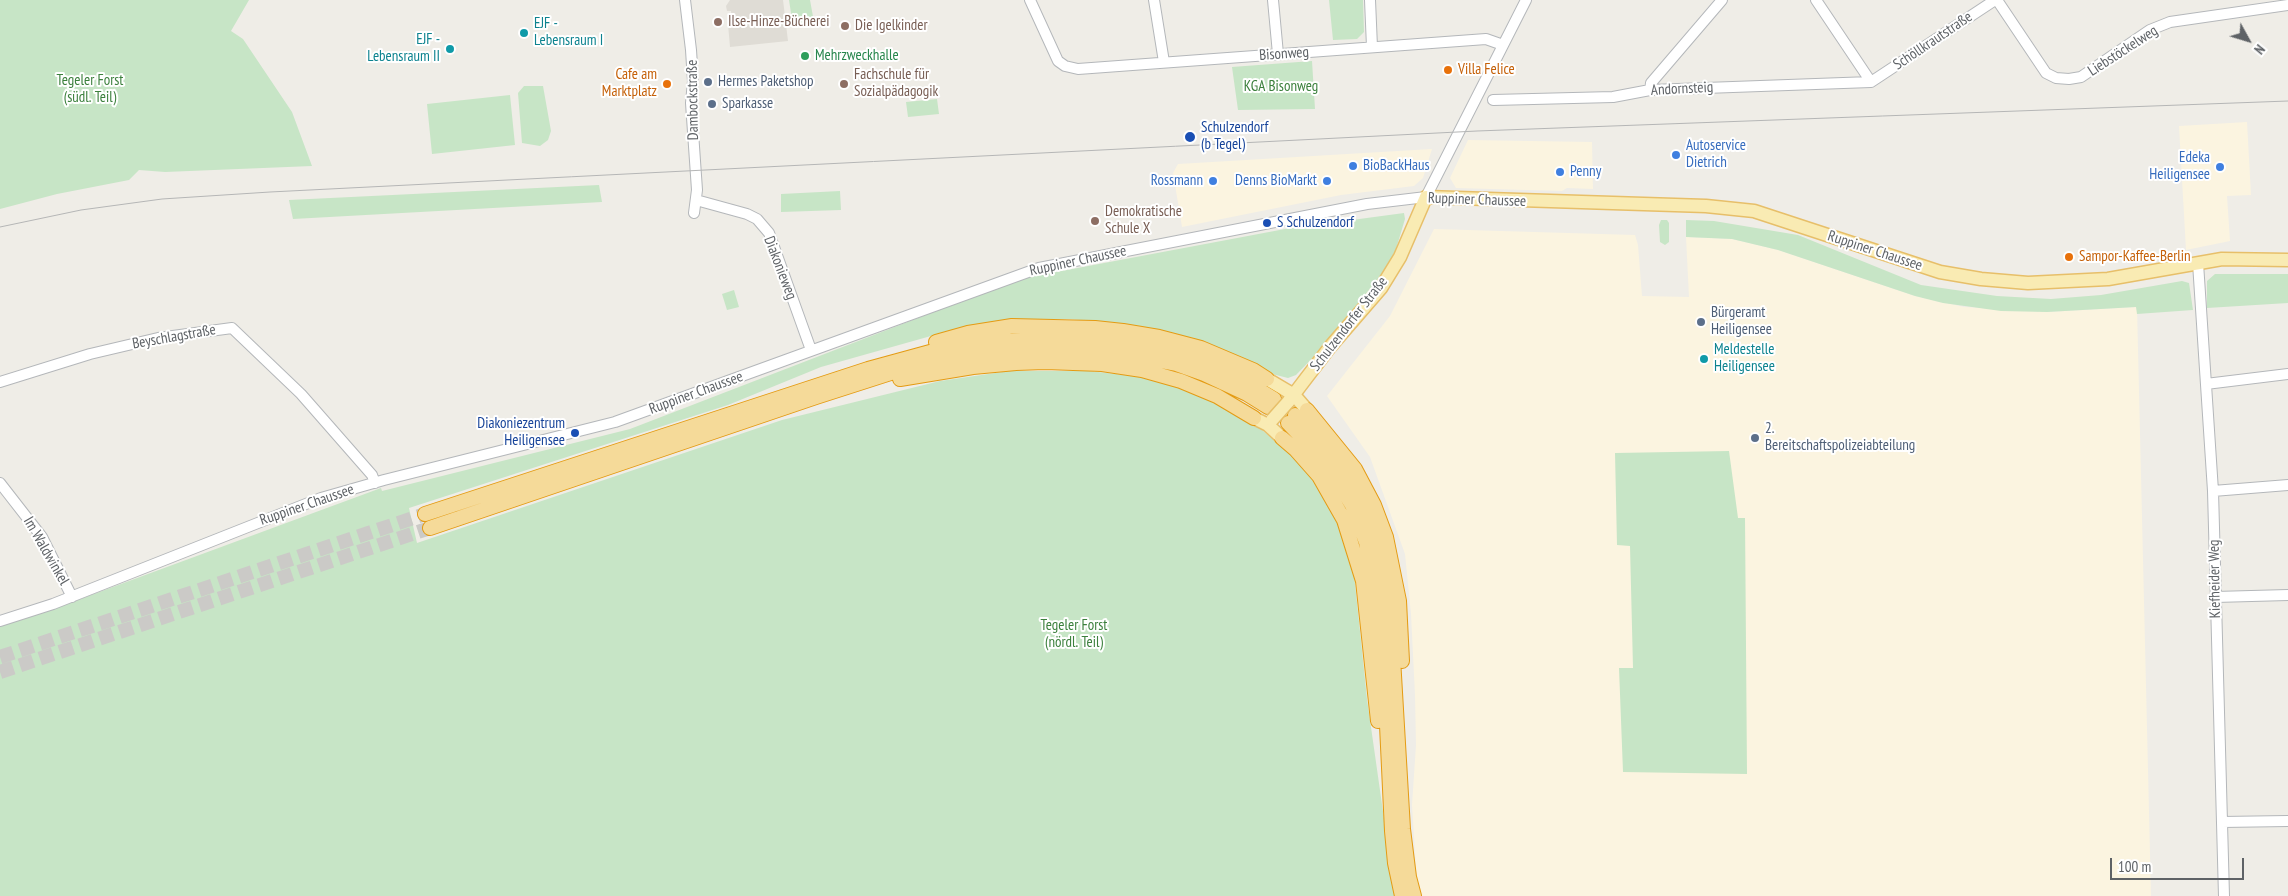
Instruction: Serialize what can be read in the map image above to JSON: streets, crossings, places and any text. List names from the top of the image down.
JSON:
{
  "streets": {
    "main road": ["Ruppiner Chaussee", "Schulzendorfer Straße"],
    "street": [
      "Schöllkrautstraße",
      "Liebstöckelweg",
      "Bisonweg",
      "Andornsteig",
      "Dambockstraße",
      "Diakonieweg",
      "Beyschlagstraße",
      "Im Waldwinkel",
      "Kiefheider Weg"
    ]
  },
  "crossings": [
    ["Schöllkrautstraße", "Liebstöckelweg"],
    ["Schöllkrautstraße", "Andornsteig"],
    ["Bisonweg", "Schulzendorfer Straße"],
    ["Dambockstraße", "Diakonieweg"],
    ["Ruppiner Chaussee", "Diakonieweg"],
    ["Ruppiner Chaussee", "Schulzendorfer Straße"],
    ["Ruppiner Chaussee", "Beyschlagstraße"],
    ["Ruppiner Chaussee", "Im Waldwinkel"],
    ["Ruppiner Chaussee", "Kiefheider Weg"]
  ],
  "parks": ["Tegeler Forst (südl. Teil)", "KGA Bisonweg", "Tegeler Forst (nördl. Teil)"],
  "places": [
    "Ilse-Hinze-Bücherei",
    "Die Igelkinder",
    "EJF - Lebensraum I",
    "EJF - Lebensraum II",
    "Mehrzweckhalle",
    "Villa Felice",
    "Hermes Paketshop",
    "Cafe am Marktplatz",
    "Fachschule für Sozialpädagogik",
    "Sparkasse",
    "Schulzendorf (b Tegel)",
    "Autoservice Dietrich",
    "BioBackHaus",
    "Edeka Heiligensee",
    "Penny",
    "Rossmann",
    "Denns BioMarkt",
    "Demokratische Schule X",
    "S Schulzendorf",
    "Sampor-Kaffee-Berlin",
    "Bürgeramt Heiligensee",
    "Meldestelle Heiligensee",
    "Diakoniezentrum Heiligensee",
    "2. Bereitschaftspolizeiabteilung"
  ],
  "scale_bar": "100 m",
  "north": "bottom right"
}
